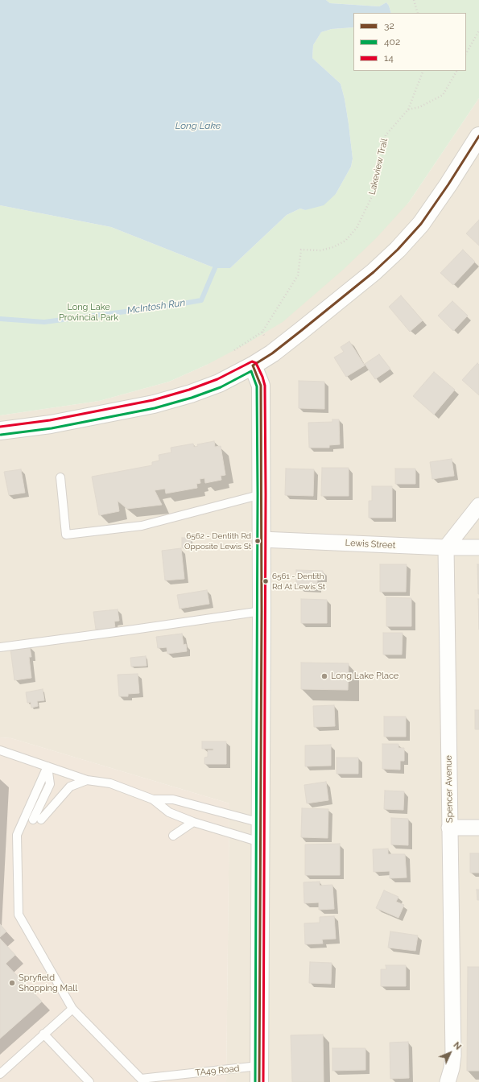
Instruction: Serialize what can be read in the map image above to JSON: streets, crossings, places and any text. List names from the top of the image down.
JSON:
{
  "streets": {
    "street": ["Lewis Street", "Spencer Avenue"],
    "lane": ["TA49 Road"],
    "path": ["Lakeview Trail"]
  },
  "crossings": [
    ["Lewis Street", "Spencer Avenue"]
  ],
  "water": ["Long Lake", "McIntosh Run"],
  "parks": ["Long Lake Provincial Park"],
  "places": [
    "6562 - Dentith Rd Opposite Lewis St",
    "6561 - Dentith Rd At Lewis St",
    "Long Lake Place",
    "Spryfield Shopping Mall"
  ],
  "lines": ["transit line 32", "transit line 14", "transit line 402"],
  "legend": ["32", "402", "14"],
  "north": "top right"
}
